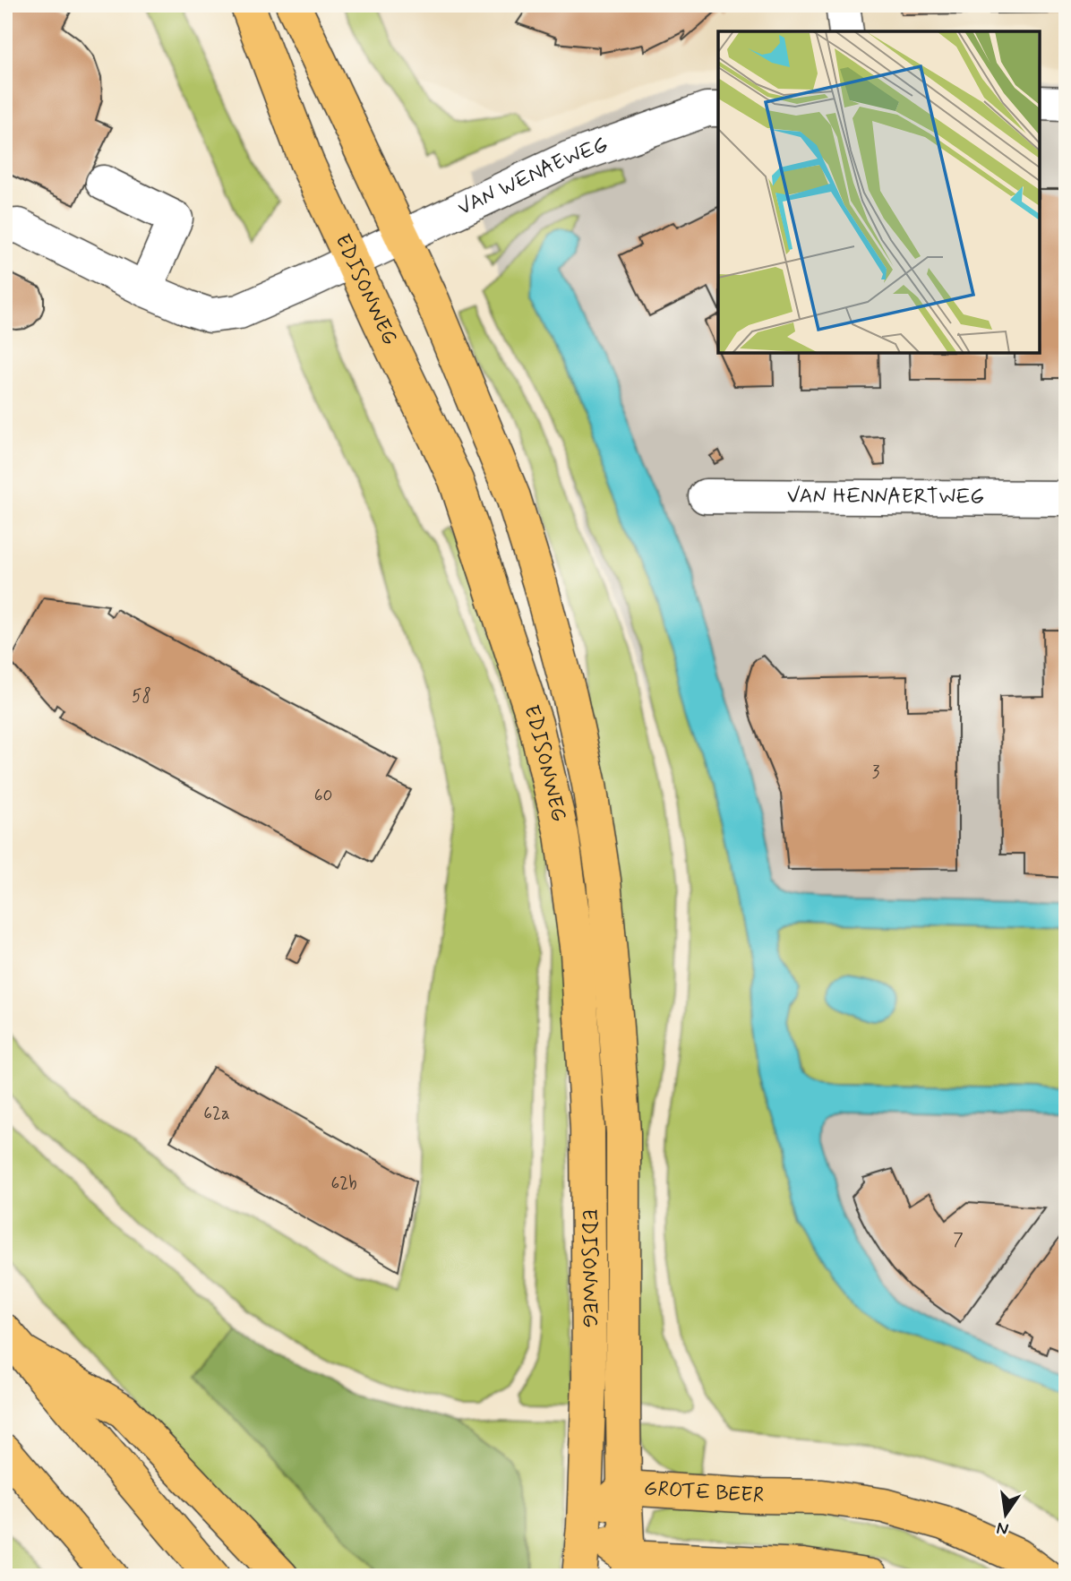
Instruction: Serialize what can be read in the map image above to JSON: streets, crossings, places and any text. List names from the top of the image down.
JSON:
{
  "streets": {
    "main road": ["EDISONWEG", "GROTE BEER"],
    "street": ["VAN WENAEWEG", "VAN HENNAERTWEG"]
  },
  "crossings": [
    ["VAN WENAEWEG", "EDISONWEG"],
    ["EDISONWEG", "GROTE BEER"]
  ],
  "house_numbers": [
    "58",
    "3",
    "60",
    "62a",
    "62b",
    "7"
  ],
  "north": "bottom"
}
